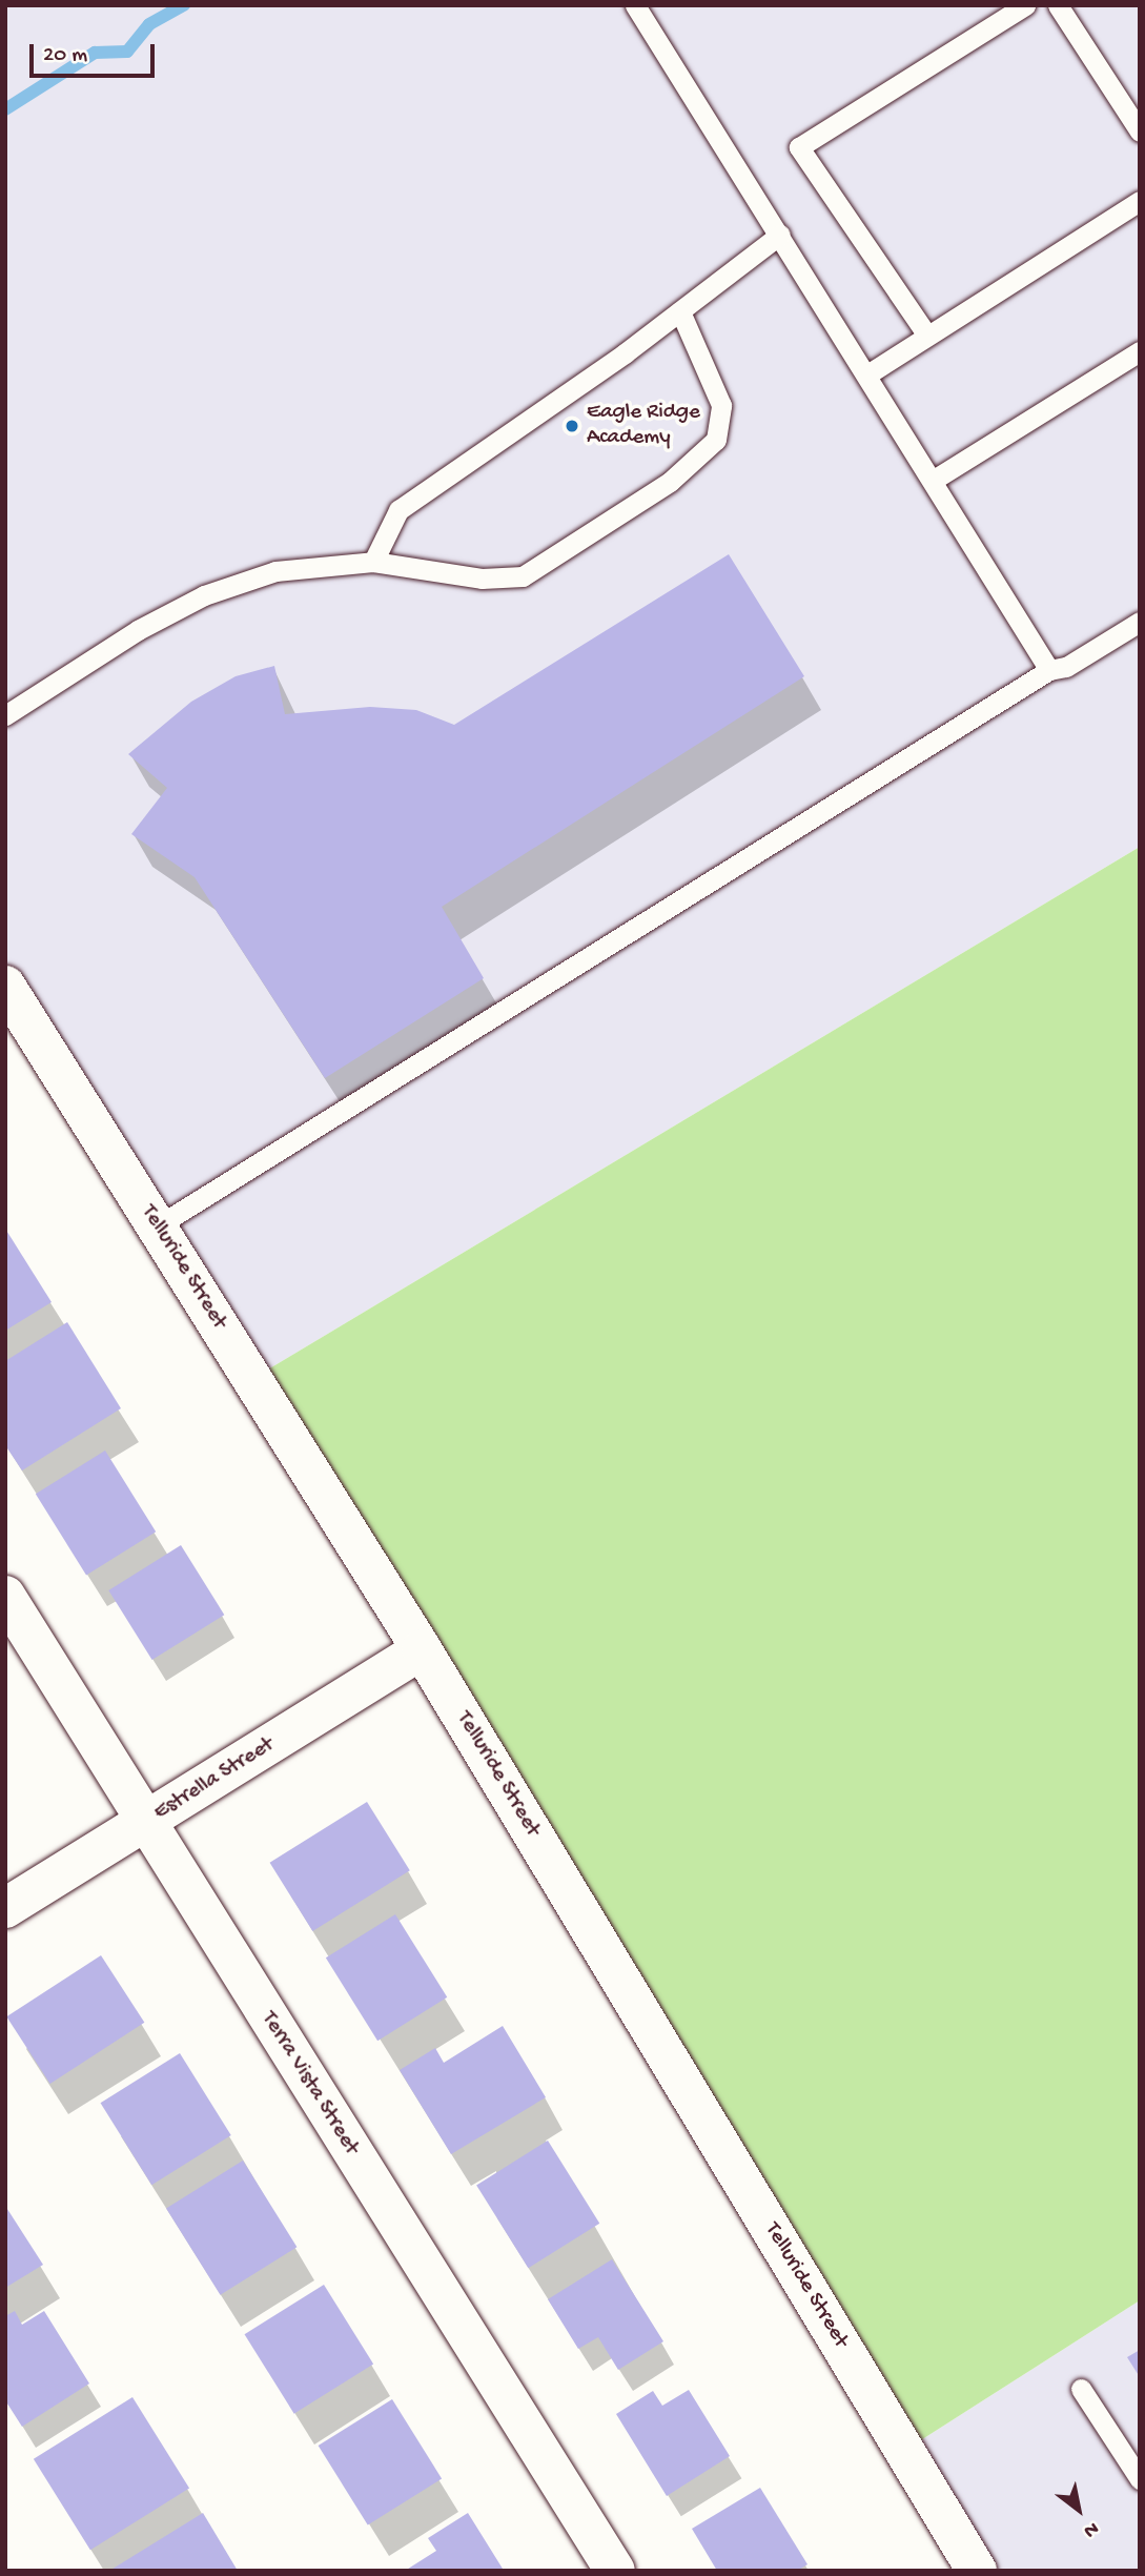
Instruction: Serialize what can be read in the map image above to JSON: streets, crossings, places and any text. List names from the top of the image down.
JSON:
{
  "streets": {
    "street": ["Telluride Street", "Estrella Street", "Terra Vista Street"]
  },
  "crossings": [
    ["Telluride Street", "Estrella Street"],
    ["Estrella Street", "Terra Vista Street"]
  ],
  "places": ["Eagle Ridge Academy"],
  "scale_bar": "20 m",
  "north": "bottom right"
}
